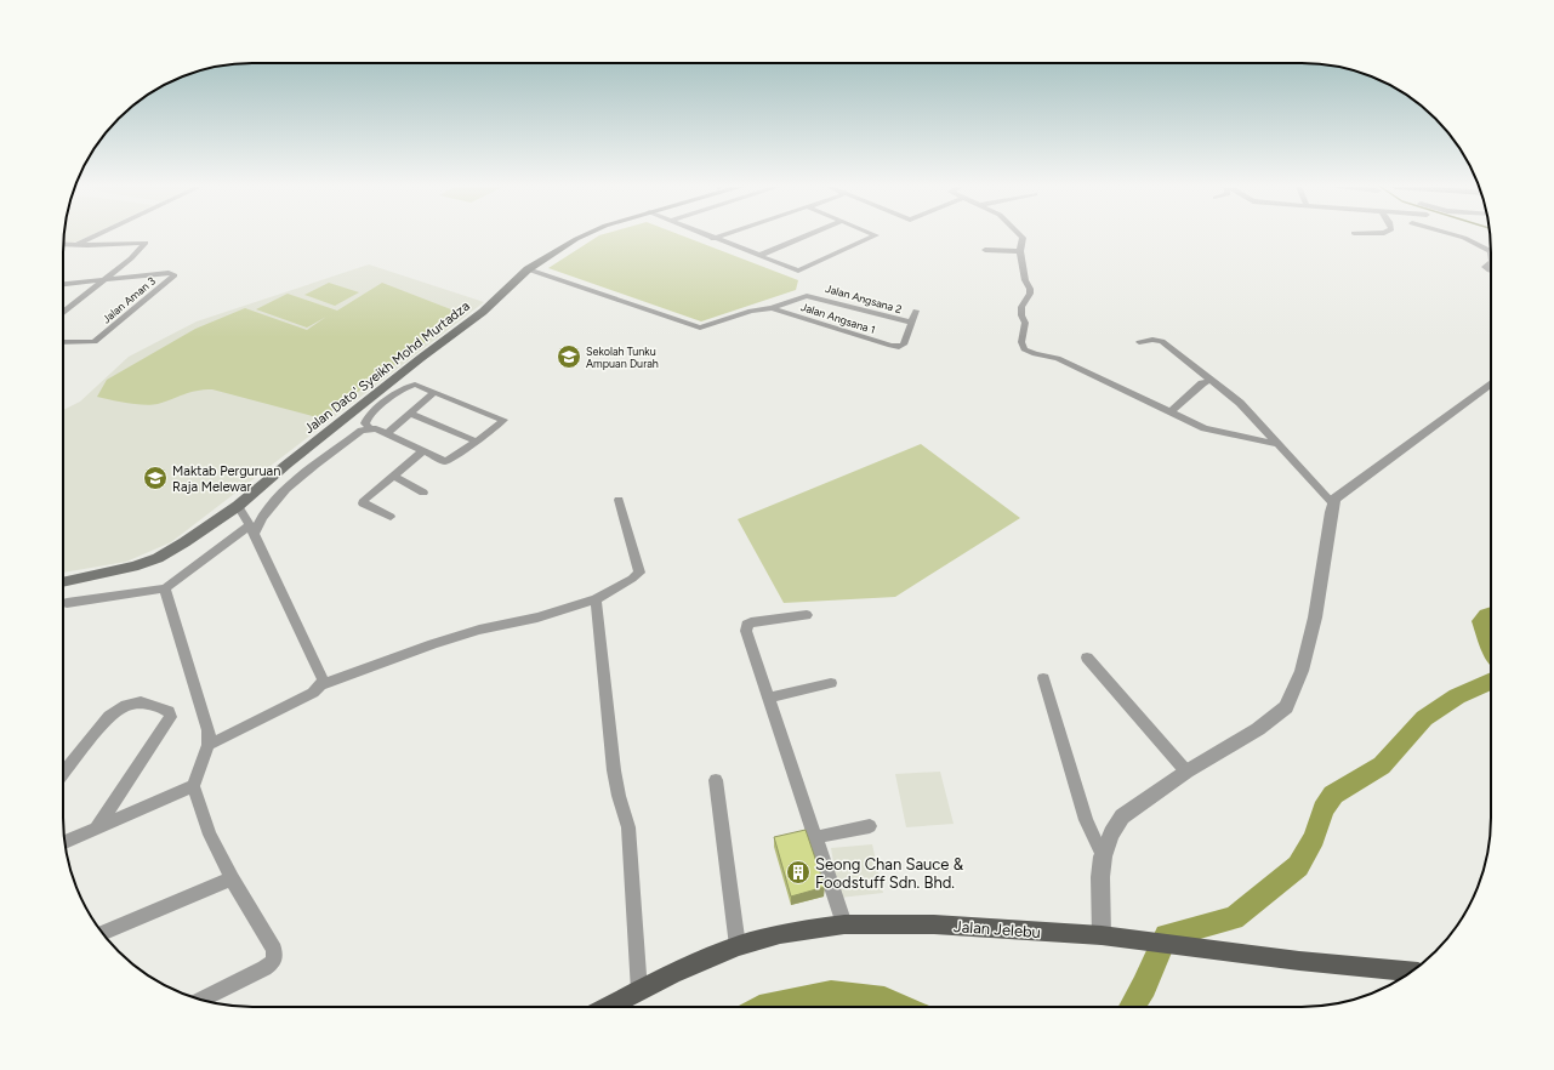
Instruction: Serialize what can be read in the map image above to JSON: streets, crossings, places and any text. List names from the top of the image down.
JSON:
{
  "streets": {
    "main road": ["Jalan Dato' Syeikh Mohd Murtadza", "Jalan Jelebu"],
    "street": ["Jalan Angsana 2", "Jalan Aman 3", "Jalan Angsana 1"]
  },
  "crossings": [
    ["Jalan Angsana 2", "Jalan Angsana 1"]
  ],
  "places": {
    "school or university": ["Sekolah Tunku Ampuan Durah", "Maktab Perguruan Raja Melewar"],
    "building": ["Seong Chan Sauce & Foodstuff Sdn. Bhd."]
  }
}
